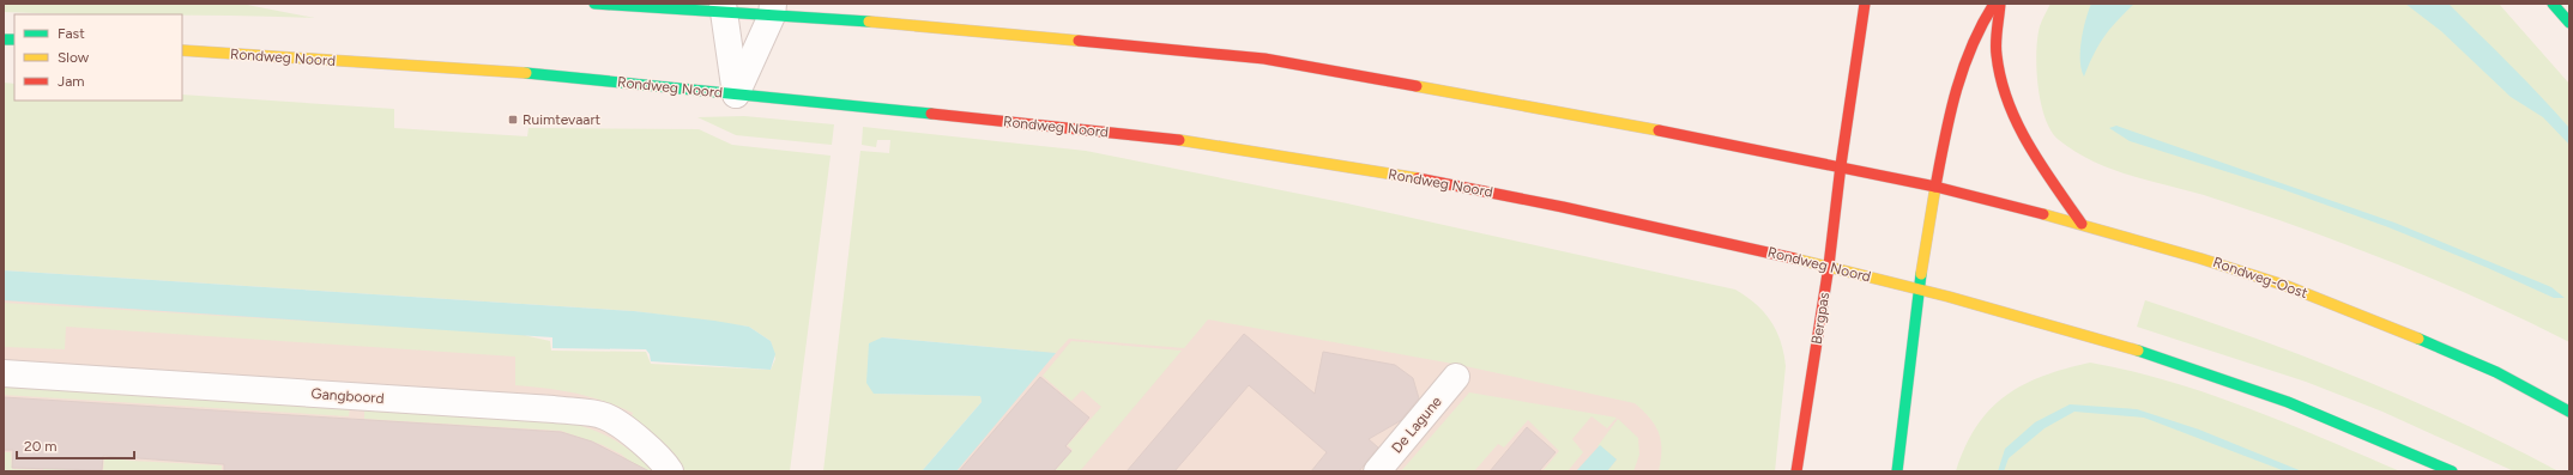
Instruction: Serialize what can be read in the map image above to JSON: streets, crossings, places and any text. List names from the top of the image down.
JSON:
{
  "streets": {
    "main road": ["Rondweg Noord", "Rondweg-Oost", "Bergpas"],
    "street": ["Gangboord", "De Lagune"]
  },
  "crossings": [
    ["Rondweg Noord", "Bergpas"]
  ],
  "places": {
    "transit": ["Ruimtevaart"]
  },
  "legend": ["Fast", "Slow", "Jam"],
  "scale_bar": "20 m"
}
